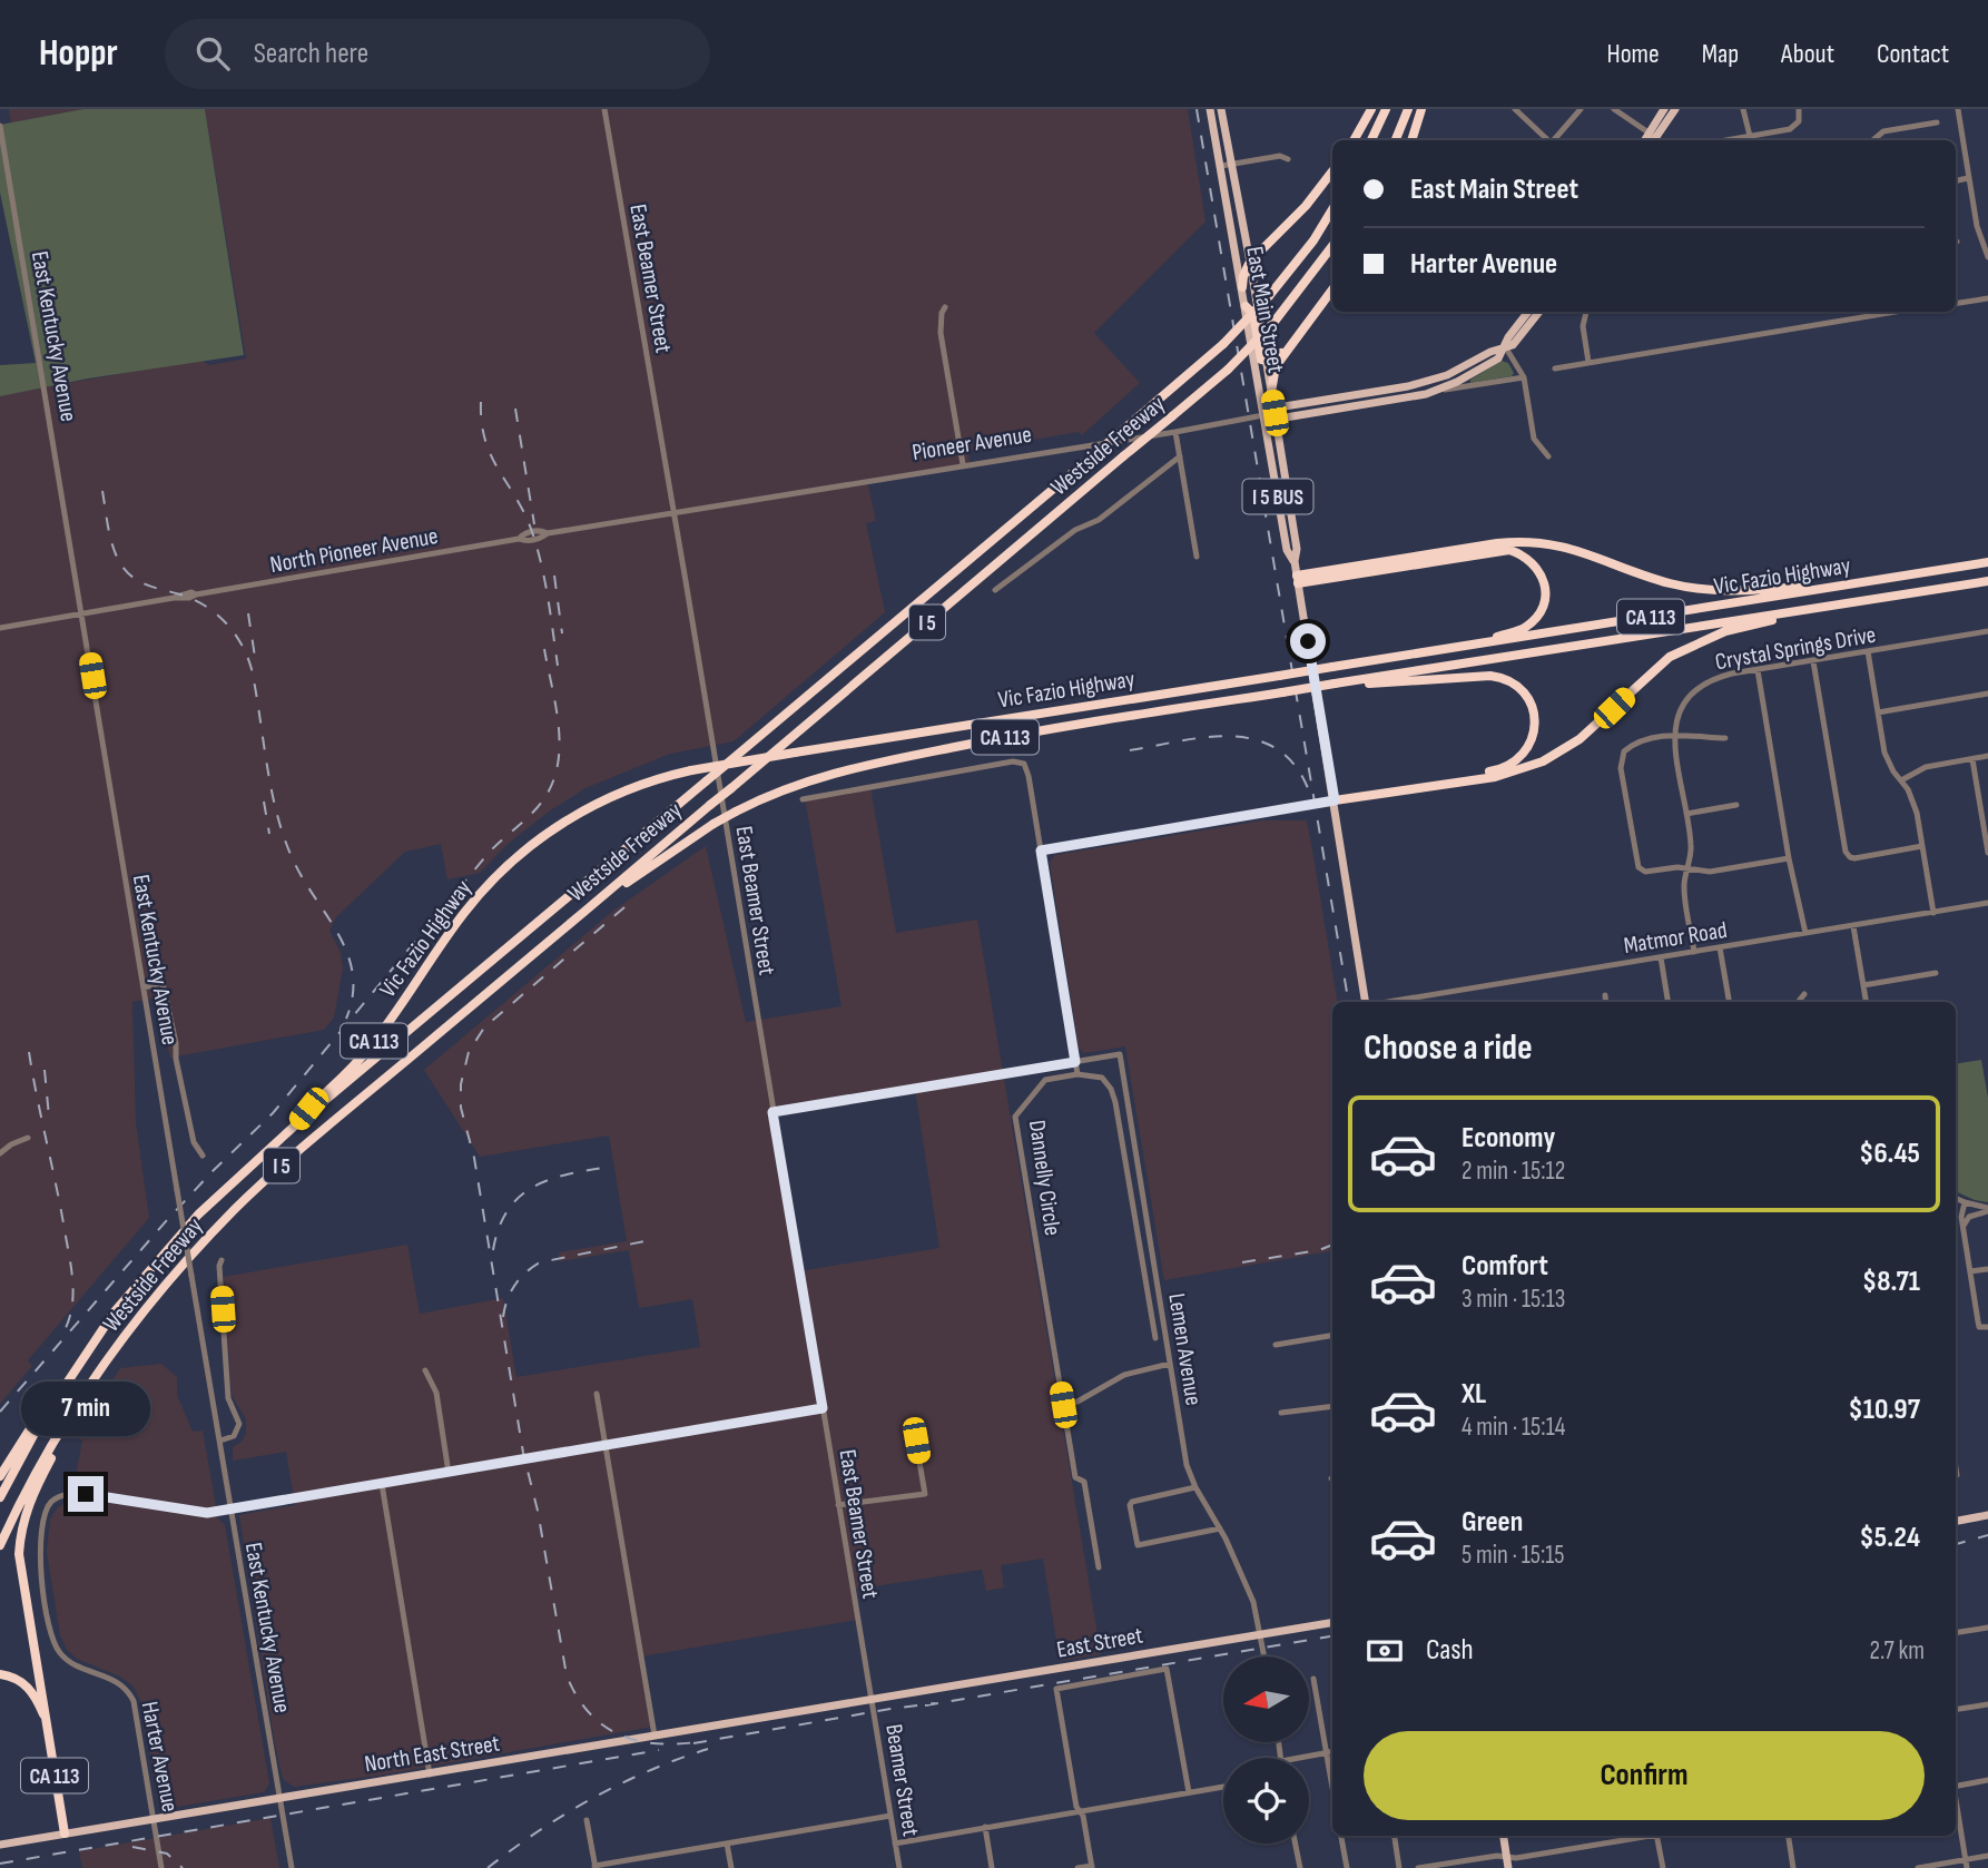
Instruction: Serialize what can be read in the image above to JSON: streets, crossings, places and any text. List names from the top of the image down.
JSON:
{
  "streets": {
    "highway": [
      "Westside Freeway",
      "Vic Fazio Highway",
      "CA 113",
      "I 5"
    ],
    "main road": [
      "East Main Street",
      "Pioneer Avenue",
      "I 5 BUS",
      "East Street",
      "North East Street"
    ],
    "street": [
      "East Beamer Street",
      "East Kentucky Avenue",
      "North Pioneer Avenue",
      "Crystal Springs Drive",
      "Matmor Road",
      "Dannelly Circle",
      "Lemen Avenue",
      "Harter Avenue",
      "Beamer Street"
    ]
  },
  "crossings": [
    ["East Beamer Street", "Pioneer Avenue"],
    ["East Beamer Street", "North Pioneer Avenue"],
    ["East Beamer Street", "East Street"],
    ["East Beamer Street", "North East Street"],
    ["East Beamer Street", "Harter Avenue"],
    ["East Beamer Street", "Beamer Street"],
    ["East Main Street", "Pioneer Avenue"],
    ["East Kentucky Avenue", "North Pioneer Avenue"],
    ["East Kentucky Avenue", "North East Street"],
    ["East Kentucky Avenue", "Harter Avenue"],
    ["Pioneer Avenue", "North Pioneer Avenue"],
    ["Westside Freeway", "Vic Fazio Highway"],
    ["Westside Freeway", "CA 113"],
    ["CA 113", "North East Street"],
    ["Crystal Springs Drive", "Matmor Road"],
    ["Lemen Avenue", "East Street"],
    ["East Street", "North East Street"],
    ["East Street", "Beamer Street"],
    ["North East Street", "Harter Avenue"],
    ["North East Street", "Beamer Street"]
  ],
  "north": "left",
  "page": {
    "header": "Hoppr",
    "search": "Search here",
    "nav": [
      "Home",
      "Map",
      "About",
      "Contact"
    ],
    "banner": ["East Main Street", "Harter Avenue"],
    "heading": "Choose a ride",
    "list": [
      {
        "name": "Economy",
        "note": "2 min · 15:12",
        "value": "$6.45"
      },
      {
        "name": "Comfort",
        "note": "3 min · 15:13",
        "value": "$8.71"
      },
      {
        "name": "XL",
        "note": "4 min · 15:14",
        "value": "$10.97"
      },
      {
        "name": "Green",
        "note": "5 min · 15:15",
        "value": "$5.24"
      }
    ],
    "bubble": "7 min",
    "pay": ["Cash", "2.7 km"],
    "buttons": "Confirm"
  }
}
